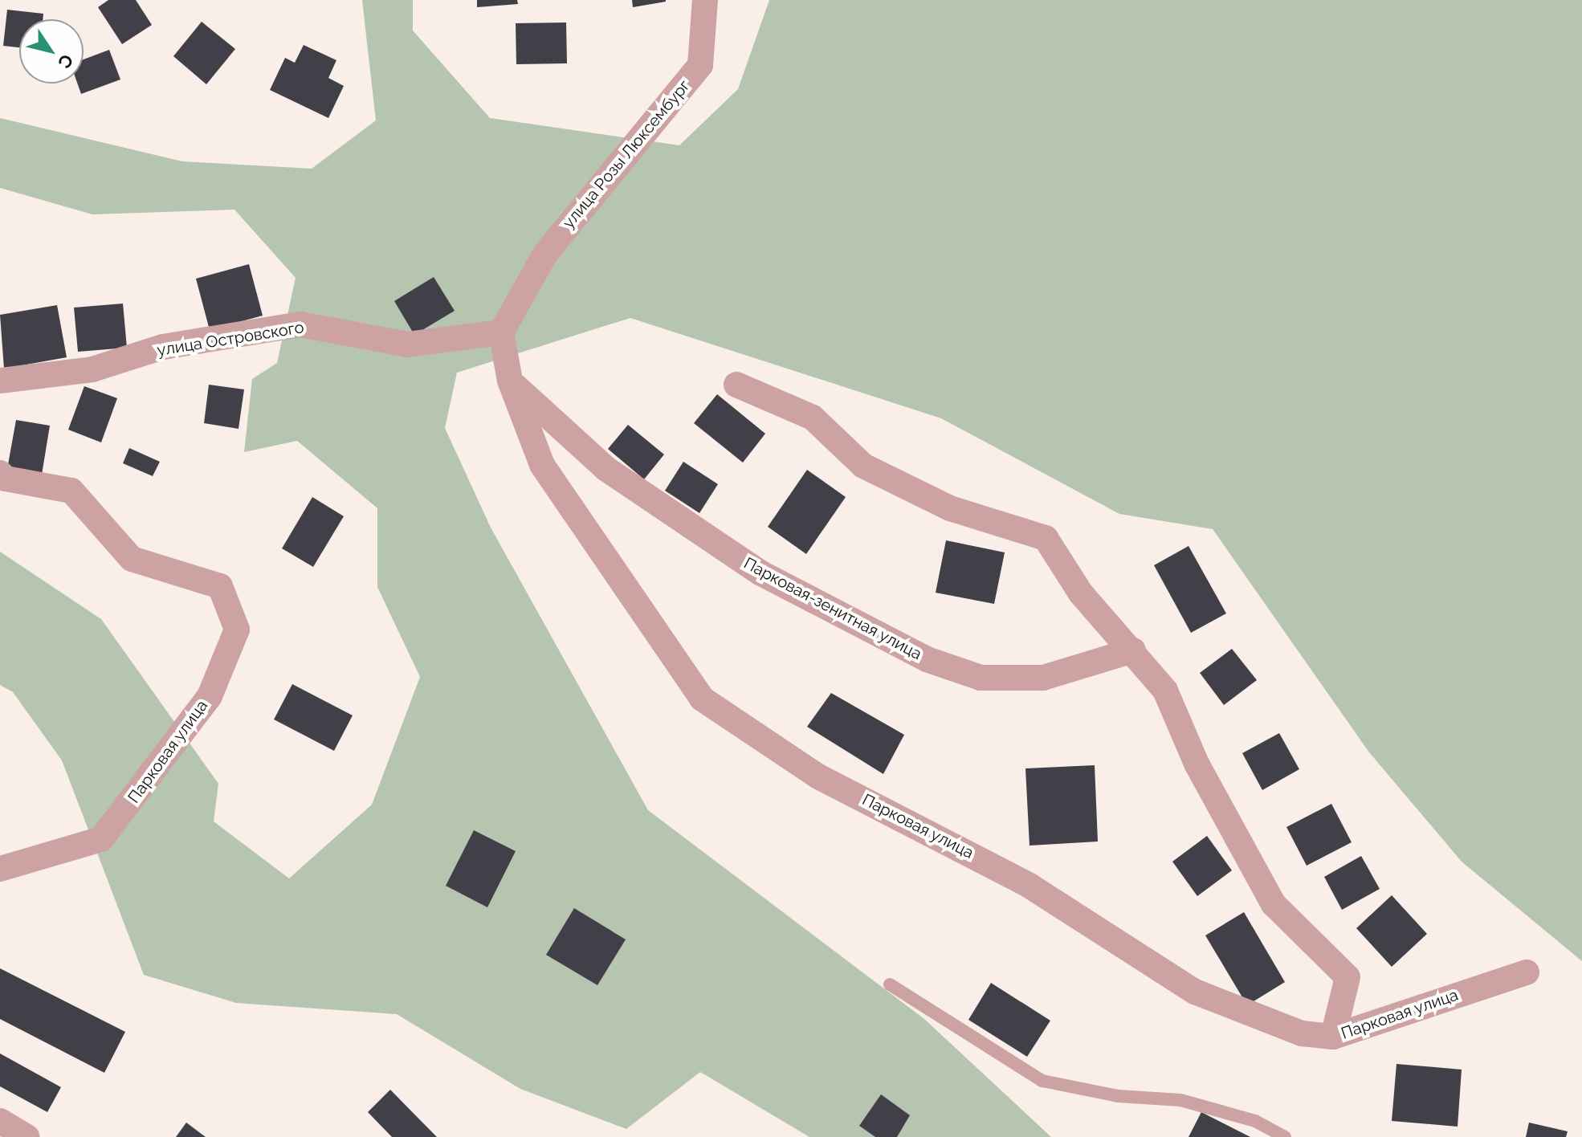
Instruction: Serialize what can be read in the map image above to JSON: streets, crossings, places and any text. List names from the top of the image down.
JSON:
{
  "streets": {
    "street": [
      "улица Розы Люксембург",
      "улица Островского",
      "Парковая-зенитная улица",
      "Парковая улица"
    ]
  },
  "crossings": [
    ["улица Розы Люксембург", "улица Островского"],
    ["улица Розы Люксембург", "Парковая улица"],
    ["улица Островского", "Парковая улица"],
    ["Парковая-зенитная улица", "Парковая улица"]
  ],
  "north": "bottom right"
}
